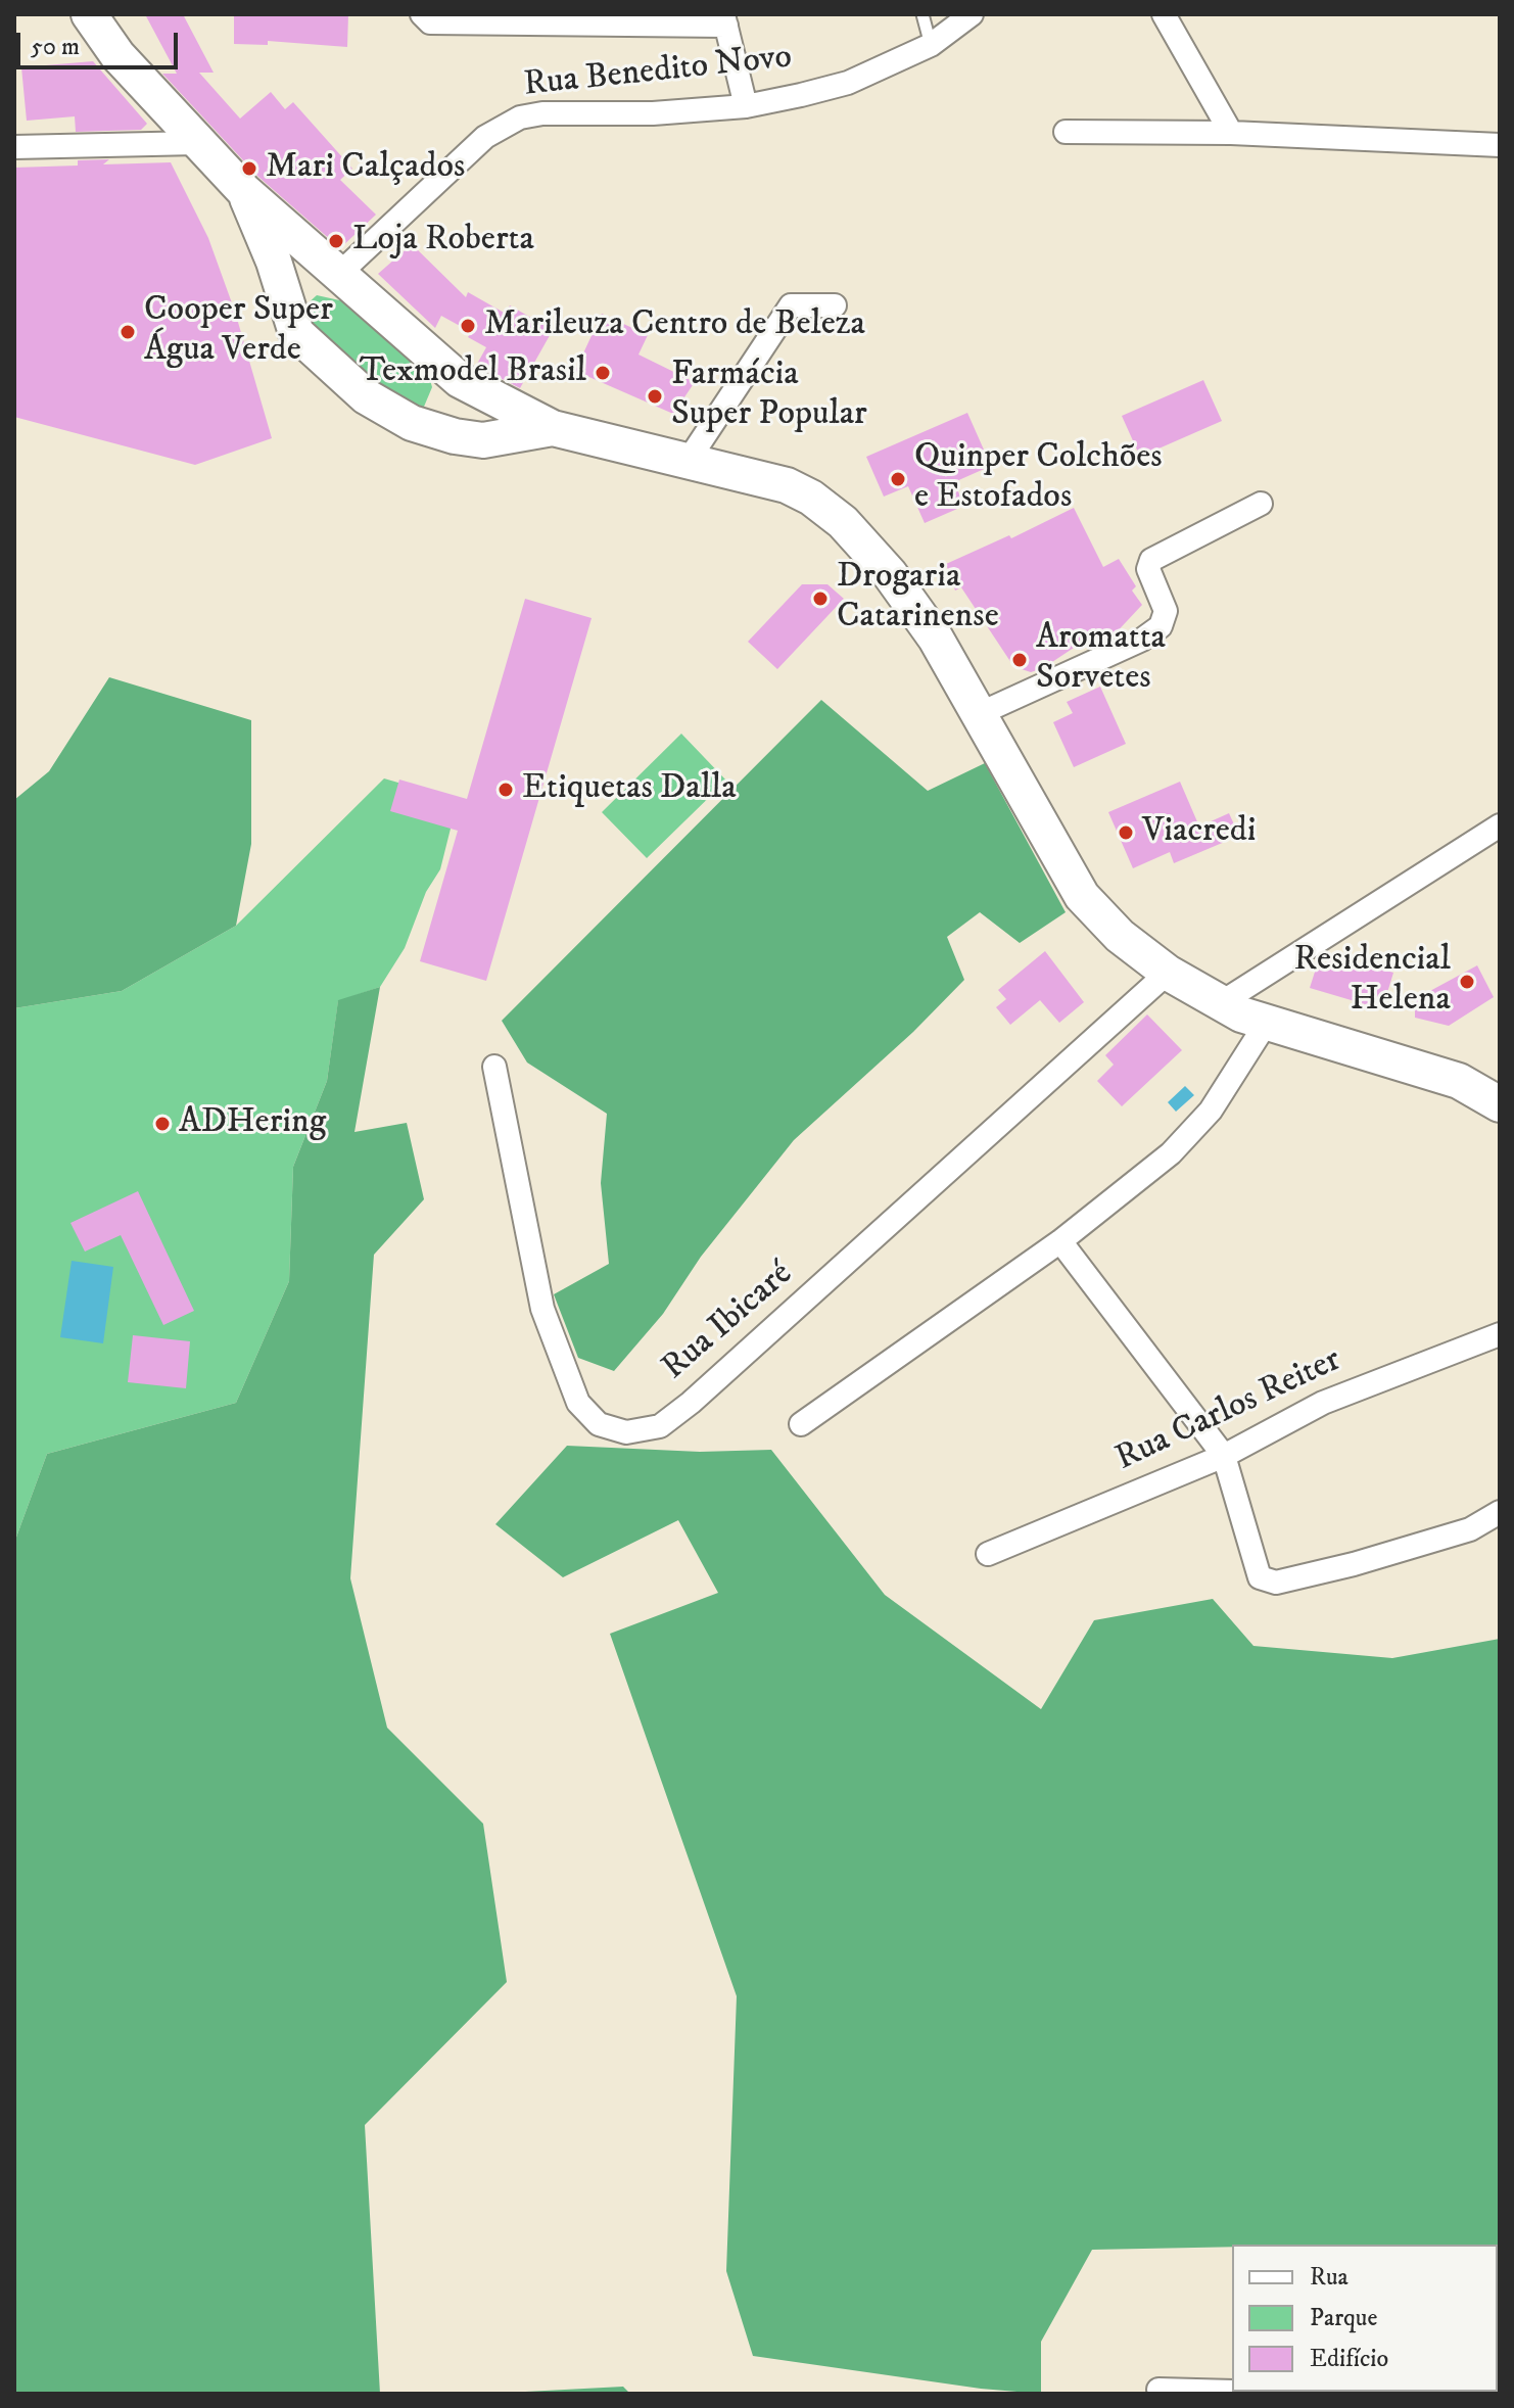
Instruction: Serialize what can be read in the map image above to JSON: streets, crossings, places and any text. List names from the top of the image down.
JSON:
{
  "streets": {
    "street": ["Rua Benedito Novo", "Rua Ibicaré", "Rua Carlos Reiter"]
  },
  "places": [
    "Mari Calçados",
    "Loja Roberta",
    "Marileuza Centro de Beleza",
    "Cooper Super Água Verde",
    "Texmodel Brasil",
    "Farmácia Super Popular",
    "Quinper Colchões e Estofados",
    "Drogaria Catarinense",
    "Aromatta Sorvetes",
    "Etiquetas Dalla",
    "Viacredi",
    "Residencial Helena",
    "ADHering"
  ],
  "legend": ["Rua", "Parque", "Edifício"],
  "scale_bar": "50 m"
}
